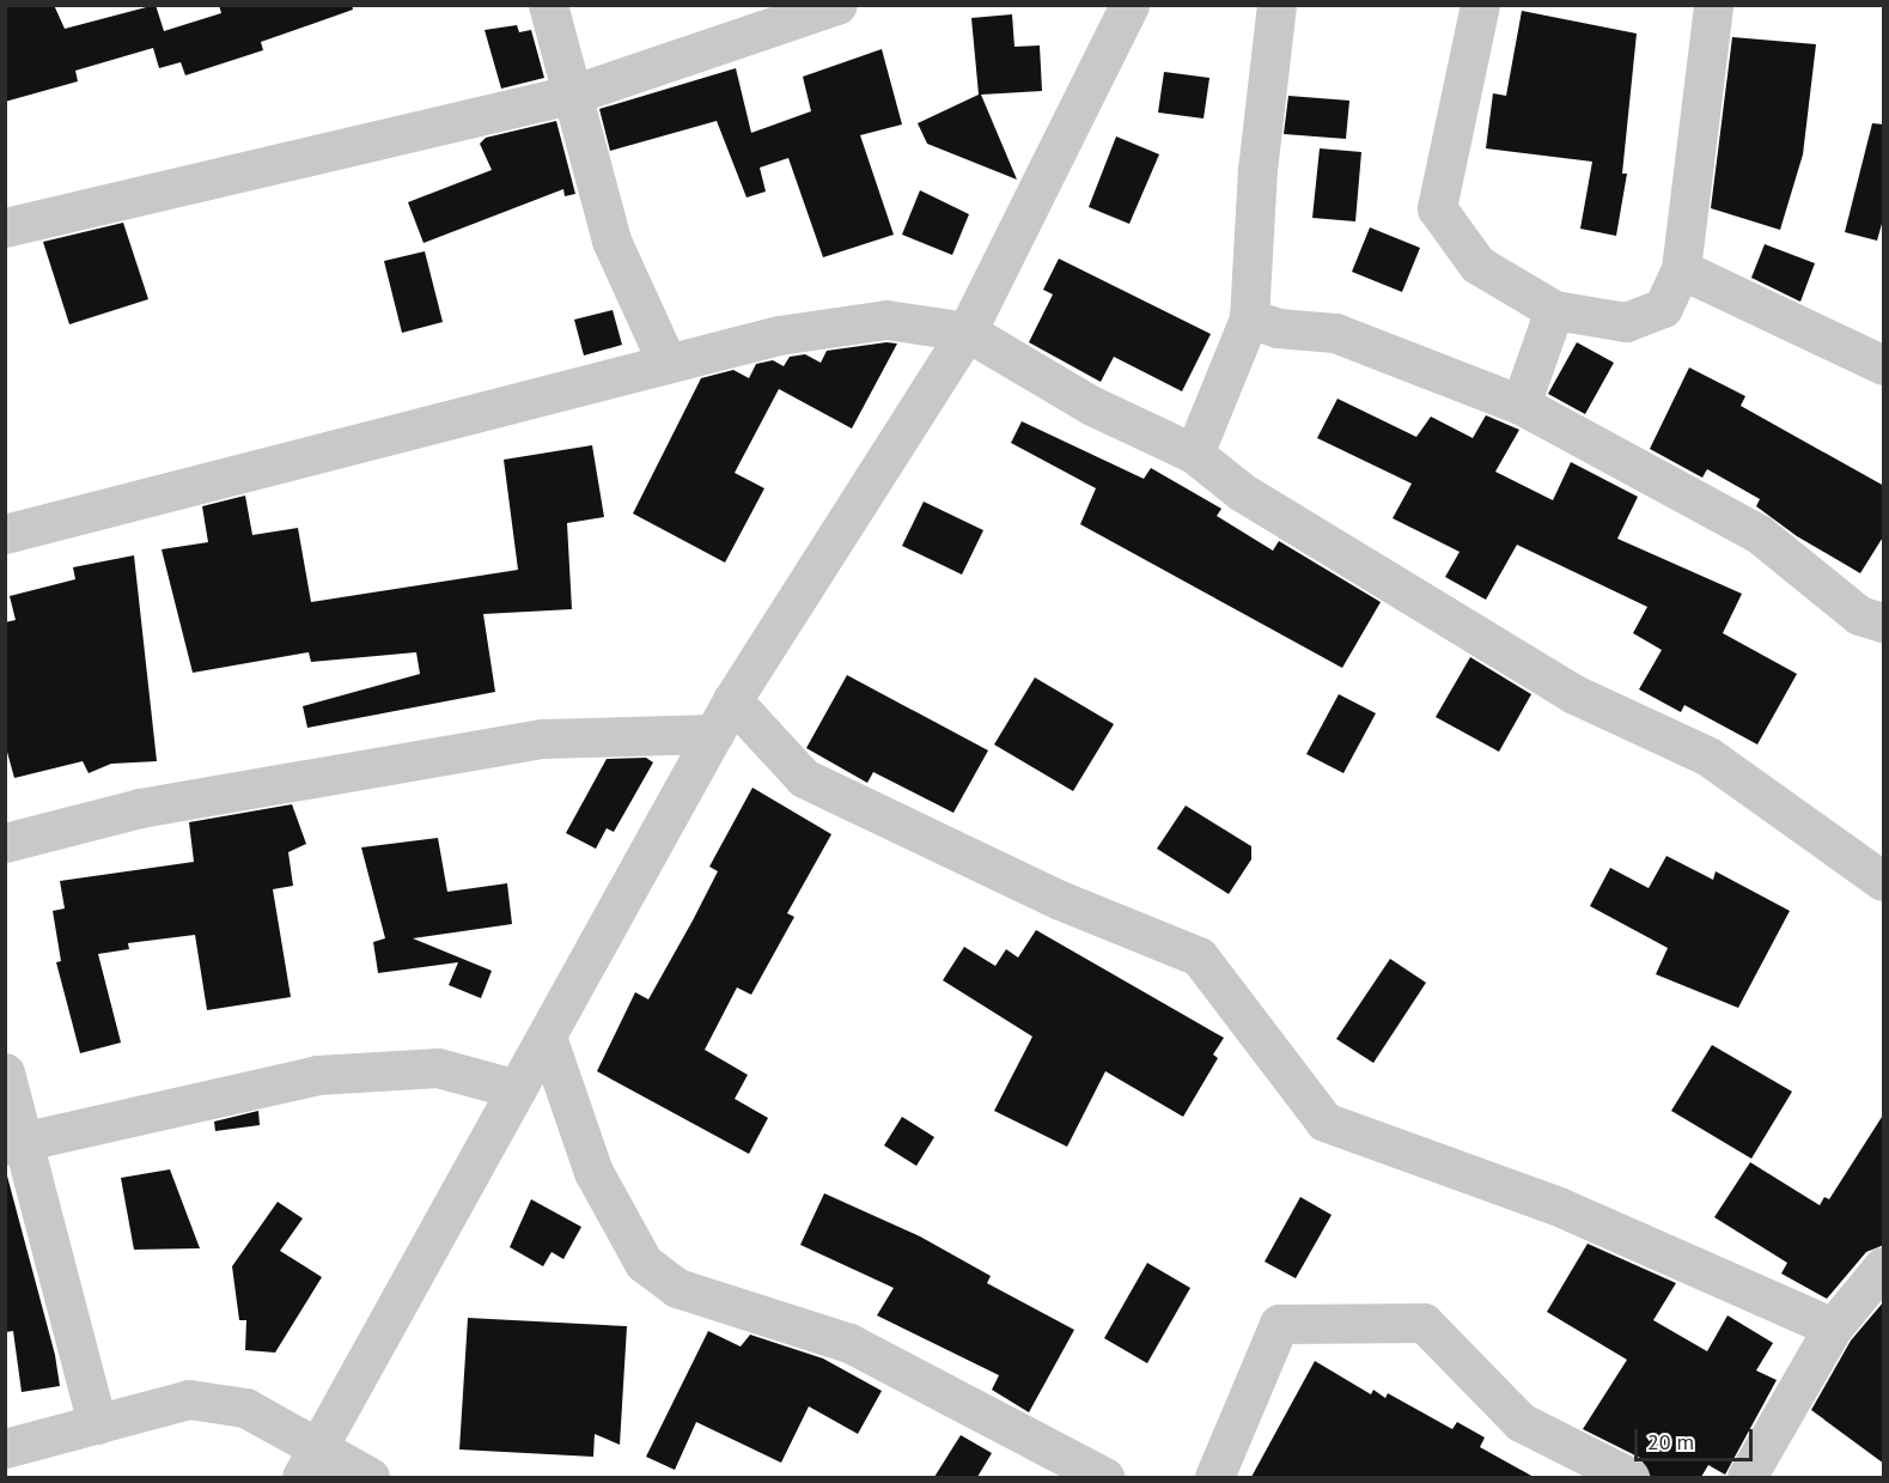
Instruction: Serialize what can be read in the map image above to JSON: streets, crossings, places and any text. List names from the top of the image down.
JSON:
{
  "scale_bar": "20 m"
}
